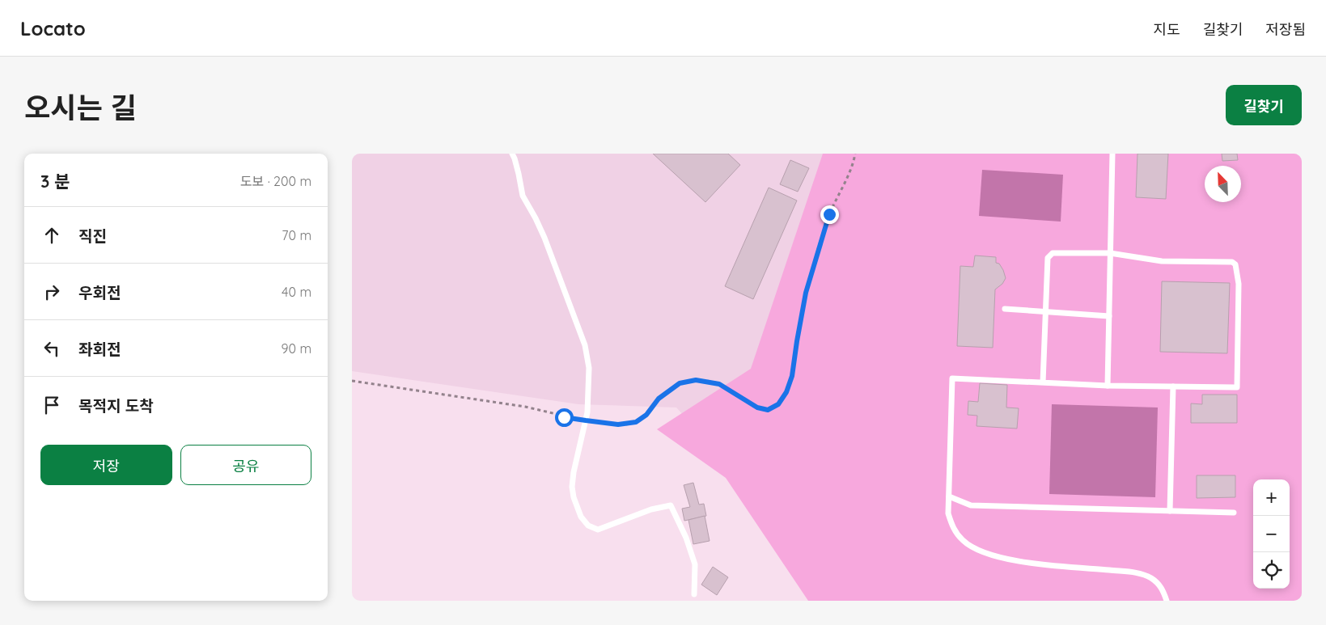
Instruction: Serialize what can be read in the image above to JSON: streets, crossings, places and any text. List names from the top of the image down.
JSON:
{
  "north": "top left",
  "page": {
    "header": "Locato",
    "nav": ["지도", "길찾기", "저장됨"],
    "title": "오시는 길",
    "buttons": [
      "길찾기",
      ["저장", "공유"]
    ],
    "heading": ["3 분", "도보 · 200 m"],
    "list": [
      ["직진", "70 m"],
      ["우회전", "40 m"],
      ["좌회전", "90 m"],
      "목적지 도착"
    ],
    "map_buttons": ["+", "−"]
  }
}
